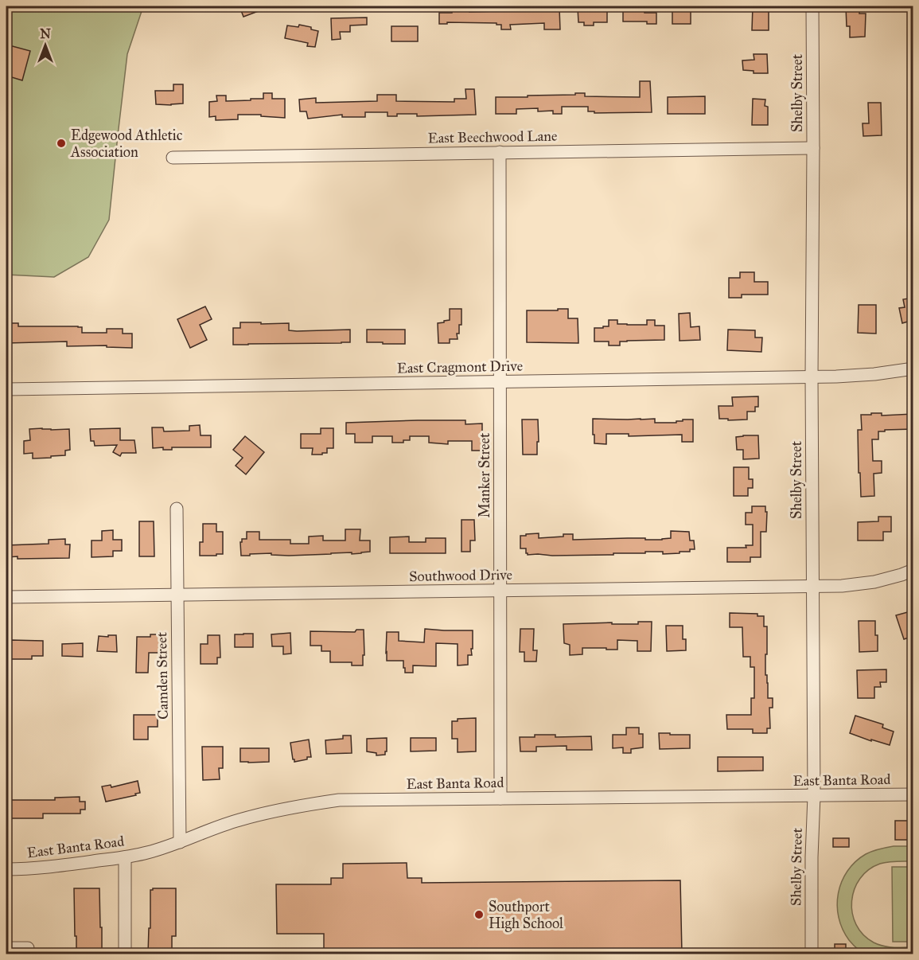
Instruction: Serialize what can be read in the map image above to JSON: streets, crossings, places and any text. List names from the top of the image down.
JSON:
{
  "streets": {
    "street": [
      "Shelby Street",
      "East Beechwood Lane",
      "East Cragmont Drive",
      "Manker Street",
      "Southwood Drive",
      "Camden Street",
      "East Banta Road"
    ]
  },
  "crossings": [
    ["Shelby Street", "East Beechwood Lane"],
    ["Shelby Street", "East Cragmont Drive"],
    ["Shelby Street", "Southwood Drive"],
    ["Shelby Street", "East Banta Road"],
    ["East Beechwood Lane", "Manker Street"],
    ["East Cragmont Drive", "Manker Street"],
    ["Manker Street", "Southwood Drive"],
    ["Manker Street", "East Banta Road"],
    ["Southwood Drive", "Camden Street"],
    ["Camden Street", "East Banta Road"]
  ],
  "places": ["Edgewood Athletic Association", "Southport High School"],
  "north": "top"
}
